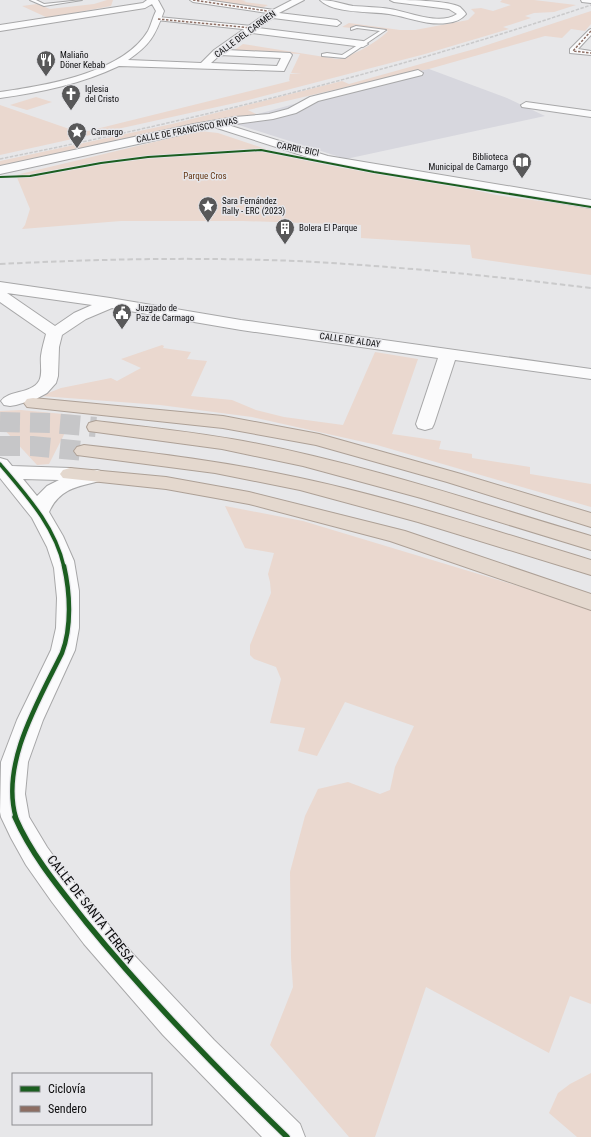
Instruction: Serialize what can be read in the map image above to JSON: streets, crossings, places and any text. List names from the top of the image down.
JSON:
{
  "streets": {
    "street": [
      "CALLE DEL CARMEN",
      "CALLE DE FRANCISCO RIVAS",
      "CALLE DE ALDAY",
      "CALLE DE SANTA TERESA"
    ],
    "cycle path": ["CARRIL BICI"]
  },
  "parks": ["Parque Cros"],
  "places": {
    "restaurant": ["Maliaño Döner Kebab"],
    "church": ["Iglesia del Cristo"],
    "place": ["Camargo", "Sara Fernández Rally - ERC (2023)"],
    "library": ["Biblioteca Municipal de Camargo"],
    "building": ["Bolera El Parque"],
    "public building": ["Juzgado de Paz de Carmago"]
  },
  "legend": ["Ciclovía", "Sendero"]
}
